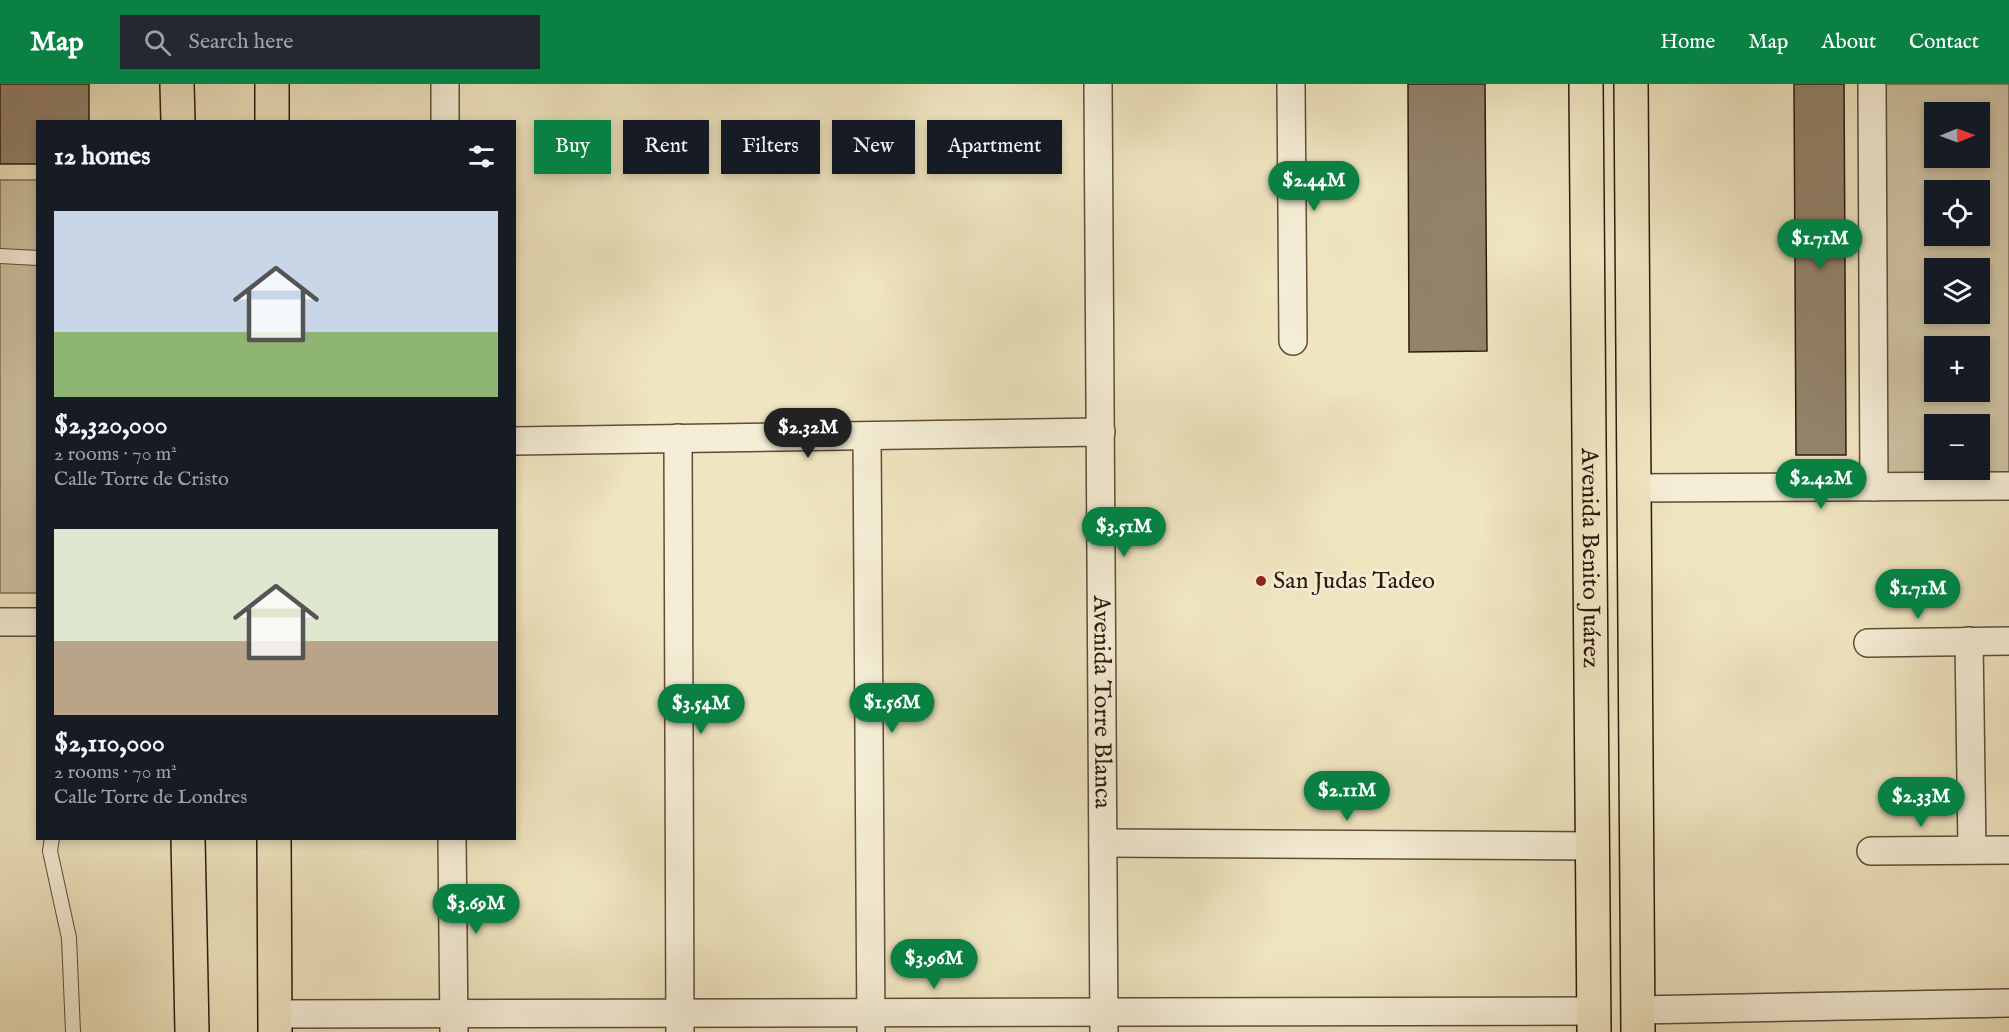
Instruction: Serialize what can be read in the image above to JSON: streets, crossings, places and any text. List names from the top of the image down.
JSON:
{
  "streets": {
    "main road": ["Avenida Benito Juárez"],
    "street": ["Avenida Torre Blanca"]
  },
  "places": ["San Judas Tadeo"],
  "north": "right",
  "page": {
    "header": "Map",
    "search": "Search here",
    "nav": [
      "Home",
      "Map",
      "About",
      "Contact"
    ],
    "map_buttons": ["+", "−"],
    "chip": [
      "Buy",
      "Rent",
      "Filters",
      "New",
      "Apartment"
    ],
    "heading": "12 homes",
    "price": [
      "$2.44M",
      "$1.71M",
      "$2.32M",
      "$2.42M",
      "$3.51M",
      "$1.71M",
      "$1.56M",
      "$3.54M",
      "$2.11M",
      "$2.33M",
      "$3.69M",
      "$3.96M"
    ],
    "list": [
      {
        "name": "$2,320,000",
        "note": "2 rooms · 70 m² · Calle Torre de Cristo"
      },
      {
        "name": "$2,110,000",
        "note": "2 rooms · 70 m² · Calle Torre de Londres"
      }
    ]
  }
}
